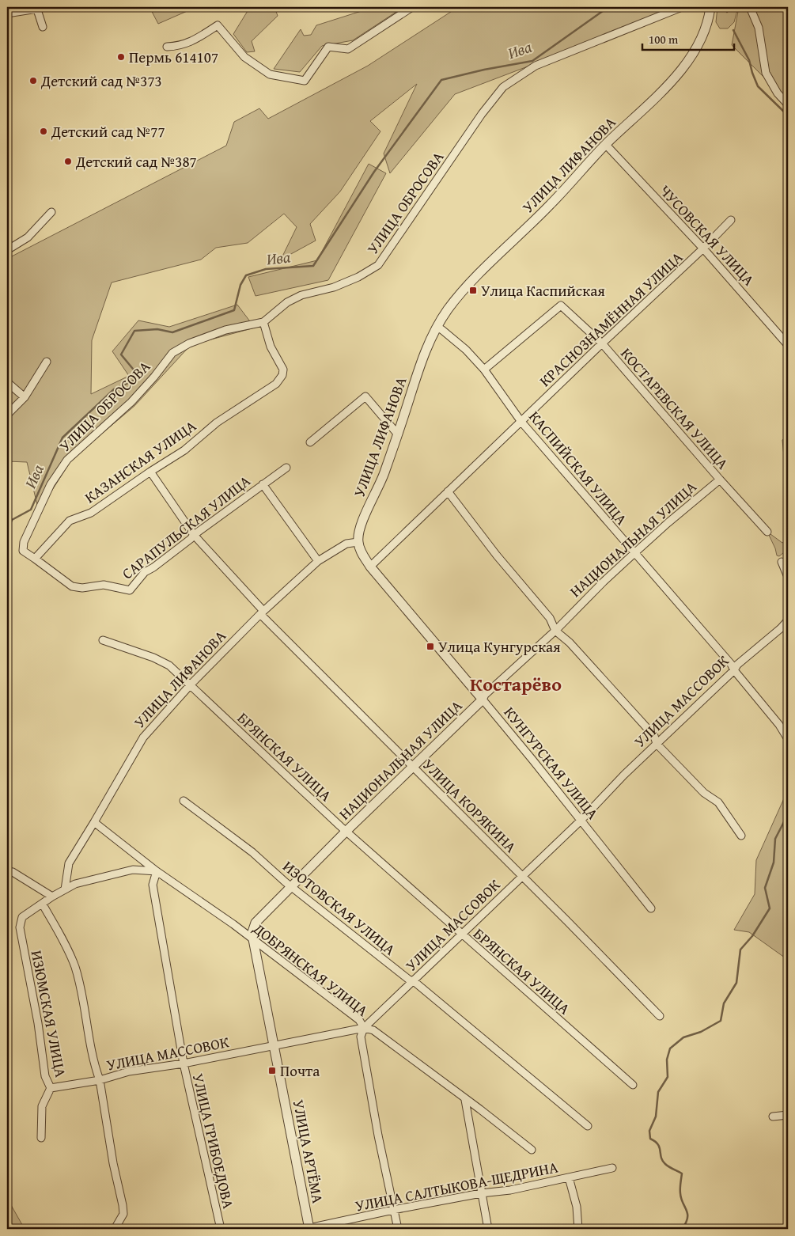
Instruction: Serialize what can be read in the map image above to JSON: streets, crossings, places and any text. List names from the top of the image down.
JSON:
{
  "streets": {
    "street": [
      "УЛИЦА ЛИФАНОВА",
      "УЛИЦА ОБРОСОВА",
      "ЧУСОВСКАЯ УЛИЦА",
      "КРАСНОЗНАМЁННАЯ УЛИЦА",
      "КОСТАРЕВСКАЯ УЛИЦА",
      "КАЗАНСКАЯ УЛИЦА",
      "КАСПИЙСКАЯ УЛИЦА",
      "САРАПУЛЬСКАЯ УЛИЦА",
      "НАЦИОНАЛЬНАЯ УЛИЦА",
      "УЛИЦА МАССОВОК",
      "БРЯНСКАЯ УЛИЦА",
      "КУНГУРСКАЯ УЛИЦА",
      "УЛИЦА КОРЯКИНА",
      "ИЗОТОВСКАЯ УЛИЦА",
      "ДОБРЯНСКАЯ УЛИЦА",
      "ИЗЮМСКАЯ УЛИЦА",
      "УЛИЦА ГРИБОЕДОВА",
      "УЛИЦА АРТЁМА",
      "УЛИЦА САЛТЫКОВА-ЩЕДРИНА"
    ]
  },
  "crossings": [
    ["УЛИЦА ЛИФАНОВА", "ЧУСОВСКАЯ УЛИЦА"],
    ["УЛИЦА ЛИФАНОВА", "КАСПИЙСКАЯ УЛИЦА"],
    ["УЛИЦА ЛИФАНОВА", "БРЯНСКАЯ УЛИЦА"],
    ["УЛИЦА ЛИФАНОВА", "КУНГУРСКАЯ УЛИЦА"],
    ["УЛИЦА ЛИФАНОВА", "УЛИЦА КОРЯКИНА"],
    ["УЛИЦА ЛИФАНОВА", "ДОБРЯНСКАЯ УЛИЦА"],
    ["УЛИЦА ОБРОСОВА", "КАЗАНСКАЯ УЛИЦА"],
    ["УЛИЦА ОБРОСОВА", "САРАПУЛЬСКАЯ УЛИЦА"],
    ["ЧУСОВСКАЯ УЛИЦА", "КРАСНОЗНАМЁННАЯ УЛИЦА"],
    ["КРАСНОЗНАМЁННАЯ УЛИЦА", "КОСТАРЕВСКАЯ УЛИЦА"],
    ["КРАСНОЗНАМЁННАЯ УЛИЦА", "КАСПИЙСКАЯ УЛИЦА"],
    ["КРАСНОЗНАМЁННАЯ УЛИЦА", "КУНГУРСКАЯ УЛИЦА"],
    ["КОСТАРЕВСКАЯ УЛИЦА", "КАСПИЙСКАЯ УЛИЦА"],
    ["КОСТАРЕВСКАЯ УЛИЦА", "НАЦИОНАЛЬНАЯ УЛИЦА"],
    ["КАЗАНСКАЯ УЛИЦА", "САРАПУЛЬСКАЯ УЛИЦА"],
    ["КАЗАНСКАЯ УЛИЦА", "УЛИЦА КОРЯКИНА"],
    ["КАСПИЙСКАЯ УЛИЦА", "НАЦИОНАЛЬНАЯ УЛИЦА"],
    ["КАСПИЙСКАЯ УЛИЦА", "УЛИЦА МАССОВОК"],
    ["САРАПУЛЬСКАЯ УЛИЦА", "УЛИЦА КОРЯКИНА"],
    ["НАЦИОНАЛЬНАЯ УЛИЦА", "БРЯНСКАЯ УЛИЦА"],
    ["НАЦИОНАЛЬНАЯ УЛИЦА", "КУНГУРСКАЯ УЛИЦА"],
    ["НАЦИОНАЛЬНАЯ УЛИЦА", "УЛИЦА КОРЯКИНА"],
    ["НАЦИОНАЛЬНАЯ УЛИЦА", "ИЗОТОВСКАЯ УЛИЦА"],
    ["НАЦИОНАЛЬНАЯ УЛИЦА", "ДОБРЯНСКАЯ УЛИЦА"],
    ["НАЦИОНАЛЬНАЯ УЛИЦА", "УЛИЦА АРТЁМА"],
    ["УЛИЦА МАССОВОК", "БРЯНСКАЯ УЛИЦА"],
    ["УЛИЦА МАССОВОК", "КУНГУРСКАЯ УЛИЦА"],
    ["УЛИЦА МАССОВОК", "УЛИЦА КОРЯКИНА"],
    ["УЛИЦА МАССОВОК", "ИЗОТОВСКАЯ УЛИЦА"],
    ["УЛИЦА МАССОВОК", "ДОБРЯНСКАЯ УЛИЦА"],
    ["УЛИЦА МАССОВОК", "ИЗЮМСКАЯ УЛИЦА"],
    ["УЛИЦА МАССОВОК", "УЛИЦА ГРИБОЕДОВА"],
    ["УЛИЦА МАССОВОК", "УЛИЦА АРТЁМА"],
    ["ДОБРЯНСКАЯ УЛИЦА", "УЛИЦА ГРИБОЕДОВА"],
    ["ДОБРЯНСКАЯ УЛИЦА", "УЛИЦА АРТЁМА"],
    ["УЛИЦА АРТЁМА", "УЛИЦА САЛТЫКОВА-ЩЕДРИНА"]
  ],
  "districts": ["Костарёво"],
  "water": ["Ива"],
  "places": {
    "other": [
      "Пермь 614107",
      "Детский сад №373",
      "Детский сад №77",
      "Детский сад №387"
    ],
    "transit": ["Улица Каспийская", "Улица Кунгурская", "Почта"]
  },
  "scale_bar": "100 m"
}
